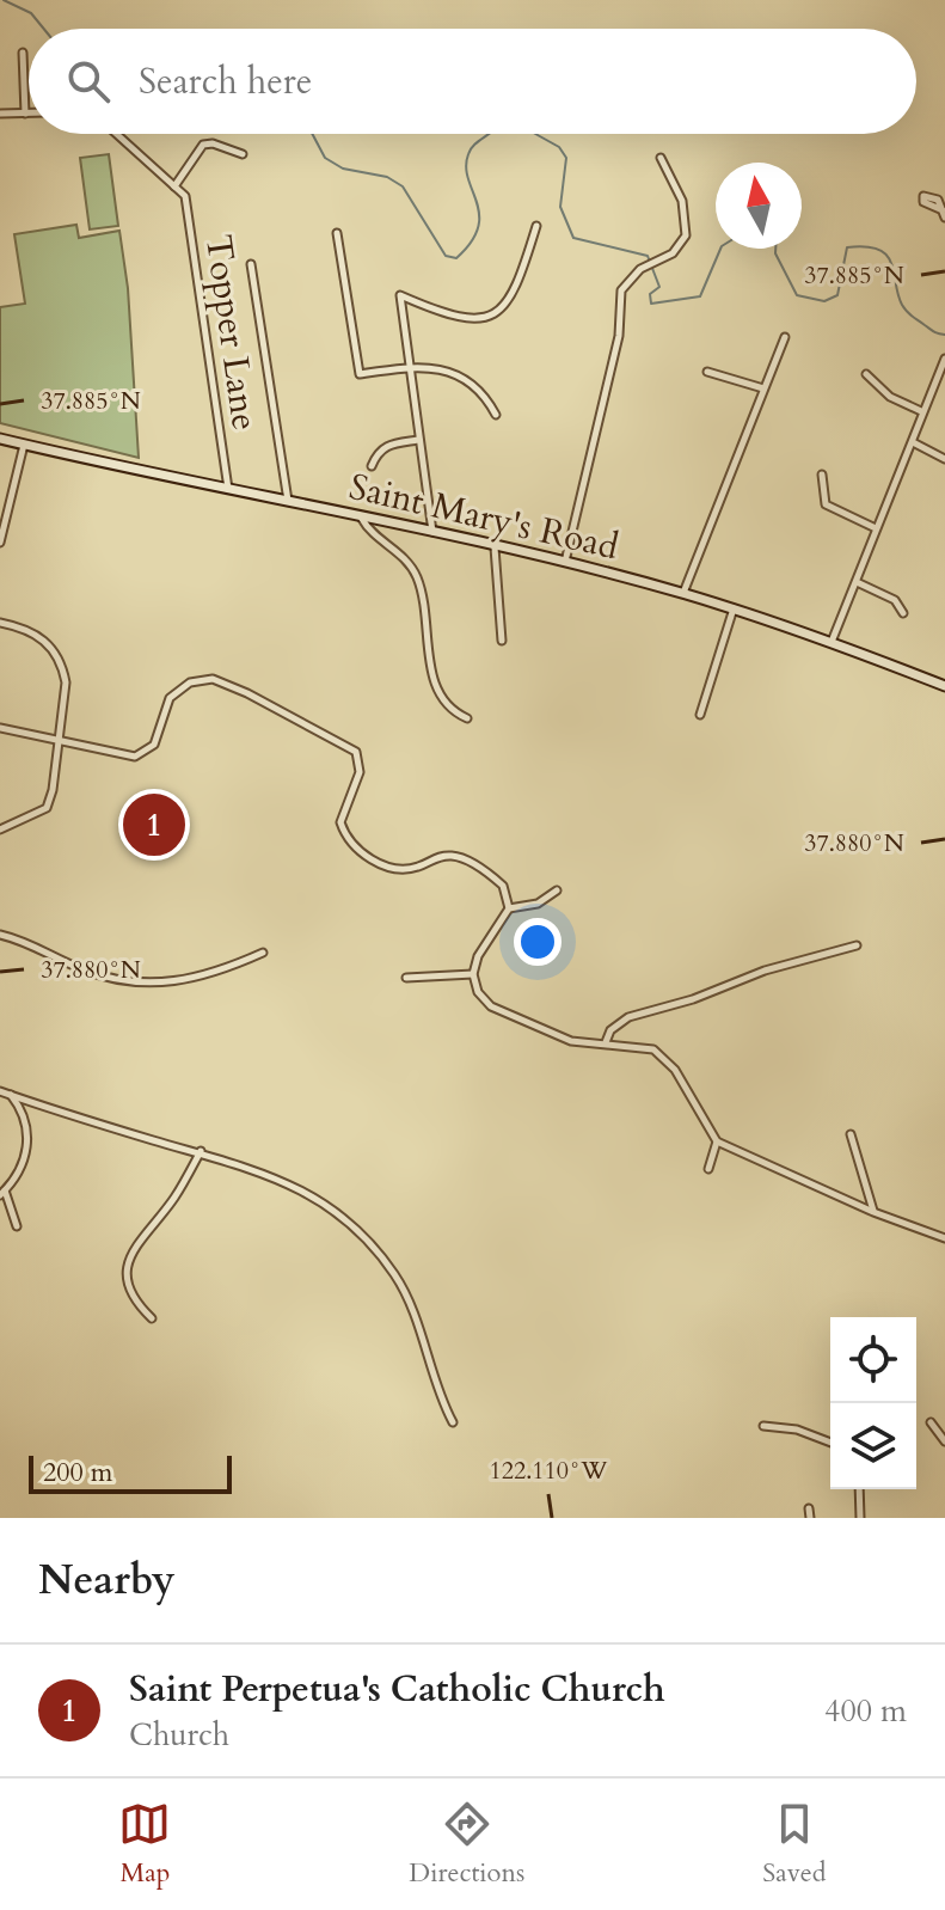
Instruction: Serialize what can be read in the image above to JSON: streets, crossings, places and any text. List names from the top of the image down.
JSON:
{
  "streets": {
    "street": ["Topper Lane", "Saint Mary's Road"]
  },
  "crossings": [
    ["Topper Lane", "Saint Mary's Road"]
  ],
  "scale_bar": "200 m",
  "north": "top",
  "page": {
    "search": "Search here",
    "pins": "1",
    "scale": "200 m",
    "heading": "Nearby",
    "list": [
      {
        "mark": "1",
        "name": "Saint Perpetua's Catholic Church",
        "note": "Church",
        "value": "400 m"
      }
    ],
    "nav": ["Map", "Directions", "Saved"]
  },
  "coordinates": ["37.885°N", "37.880°N", "122.110°W"]
}
